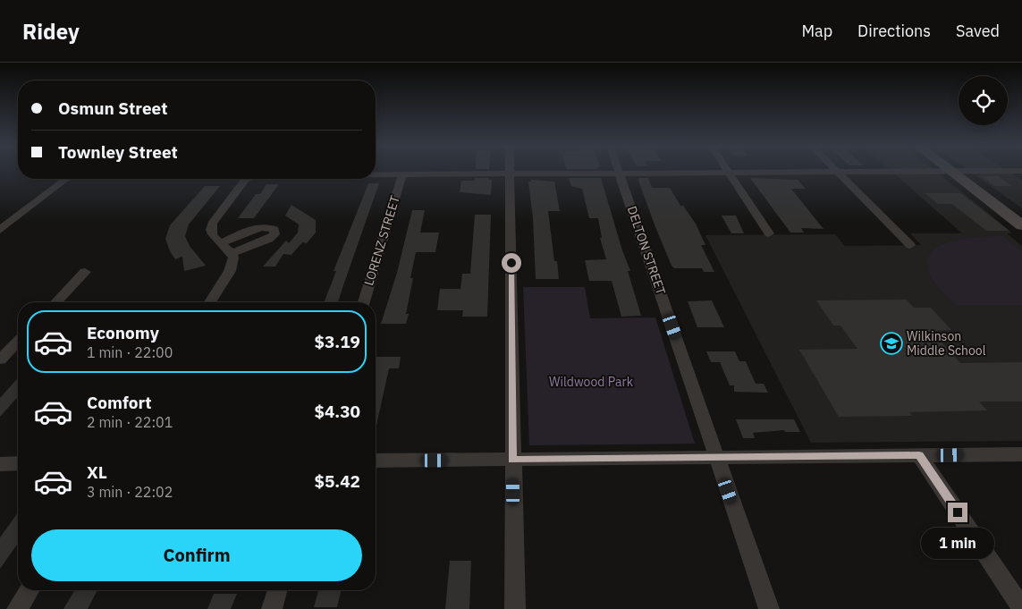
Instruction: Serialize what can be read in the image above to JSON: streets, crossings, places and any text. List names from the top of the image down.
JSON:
{
  "streets": {
    "street": ["LORENZ STREET", "DELTON STREET"]
  },
  "parks": ["Wildwood Park"],
  "places": {
    "school or university": ["Wilkinson Middle School"]
  },
  "page": {
    "header": "Ridey",
    "nav": ["Map", "Directions", "Saved"],
    "banner": ["Osmun Street", "Townley Street"],
    "list": [
      {
        "name": "Economy",
        "note": "1 min · 22:00",
        "value": "$3.19"
      },
      {
        "name": "Comfort",
        "note": "2 min · 22:01",
        "value": "$4.30"
      },
      {
        "name": "XL",
        "note": "3 min · 22:02",
        "value": "$5.42"
      }
    ],
    "buttons": "Confirm",
    "bubble": "1 min"
  }
}
